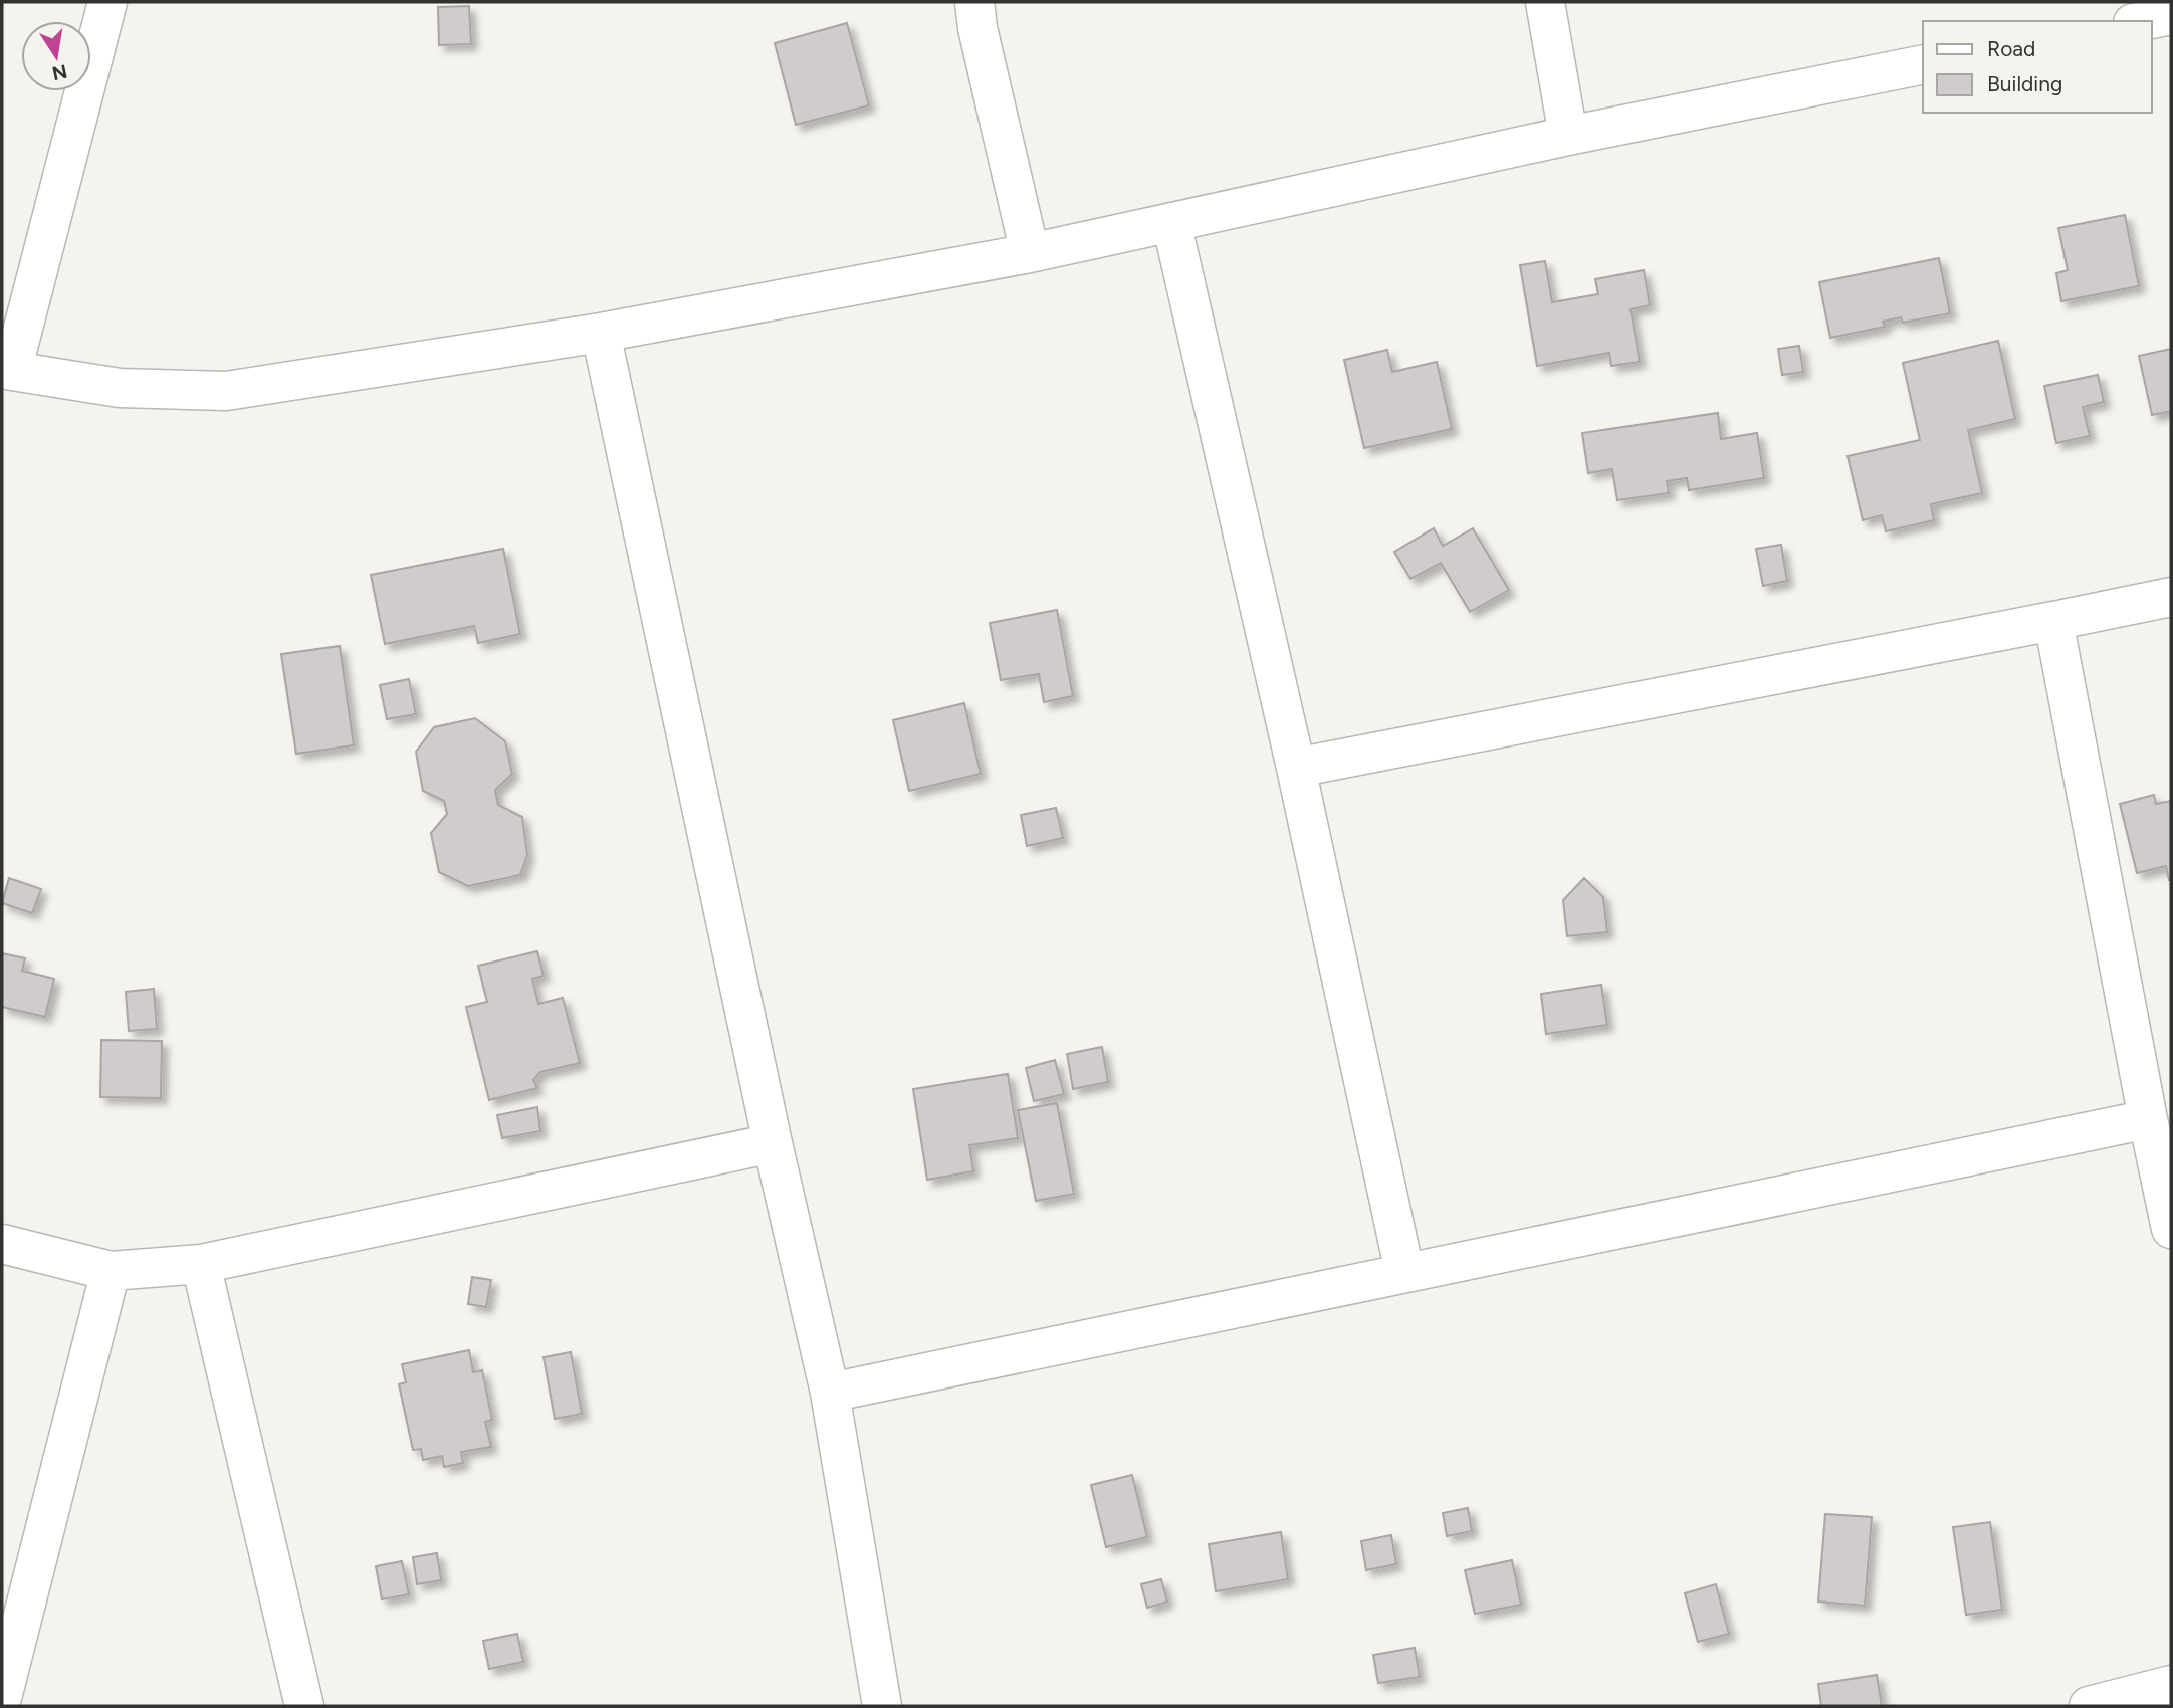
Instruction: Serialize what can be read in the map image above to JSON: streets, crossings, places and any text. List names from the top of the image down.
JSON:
{
  "legend": ["Road", "Building"],
  "north": "bottom"
}
